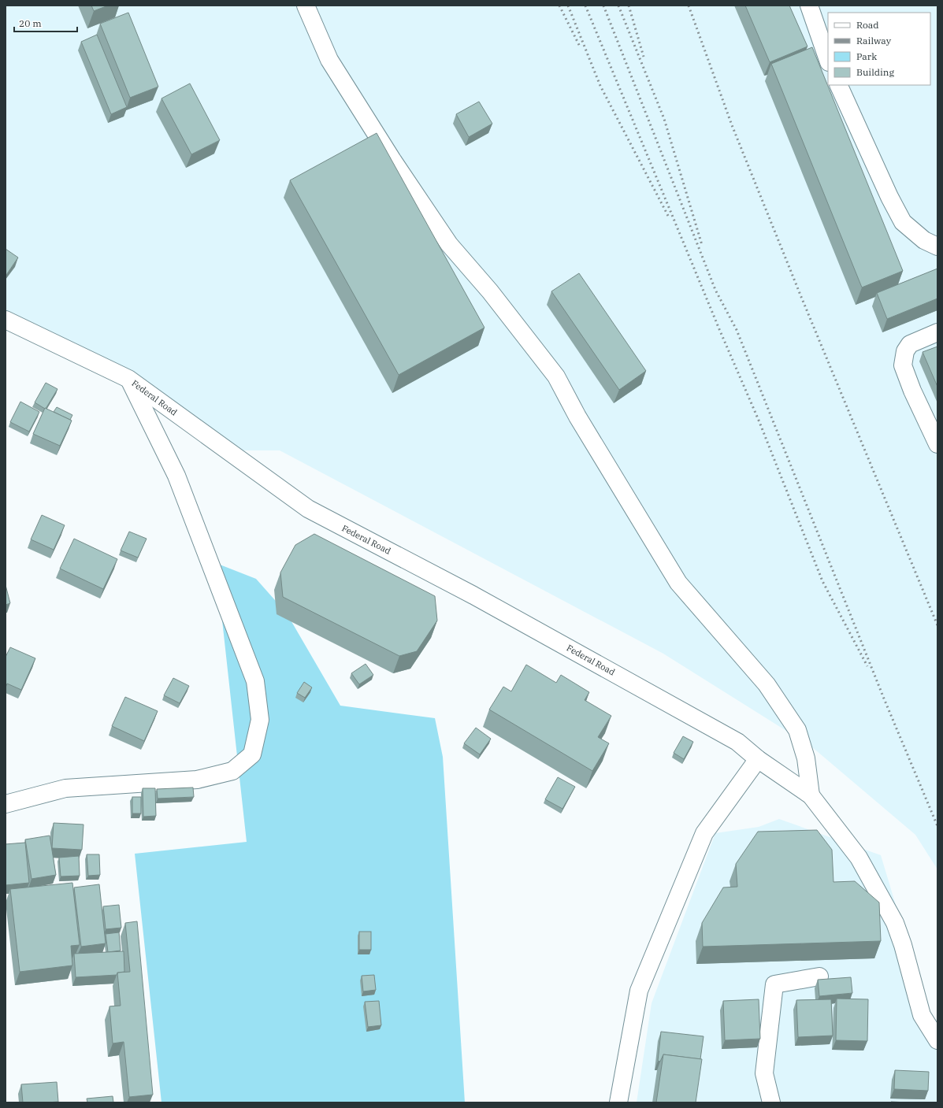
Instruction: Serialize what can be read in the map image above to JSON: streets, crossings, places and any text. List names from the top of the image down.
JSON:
{
  "streets": {
    "street": ["Federal Road"]
  },
  "legend": [
    "Road",
    "Railway",
    "Park",
    "Building"
  ],
  "scale_bar": "20 m"
}
